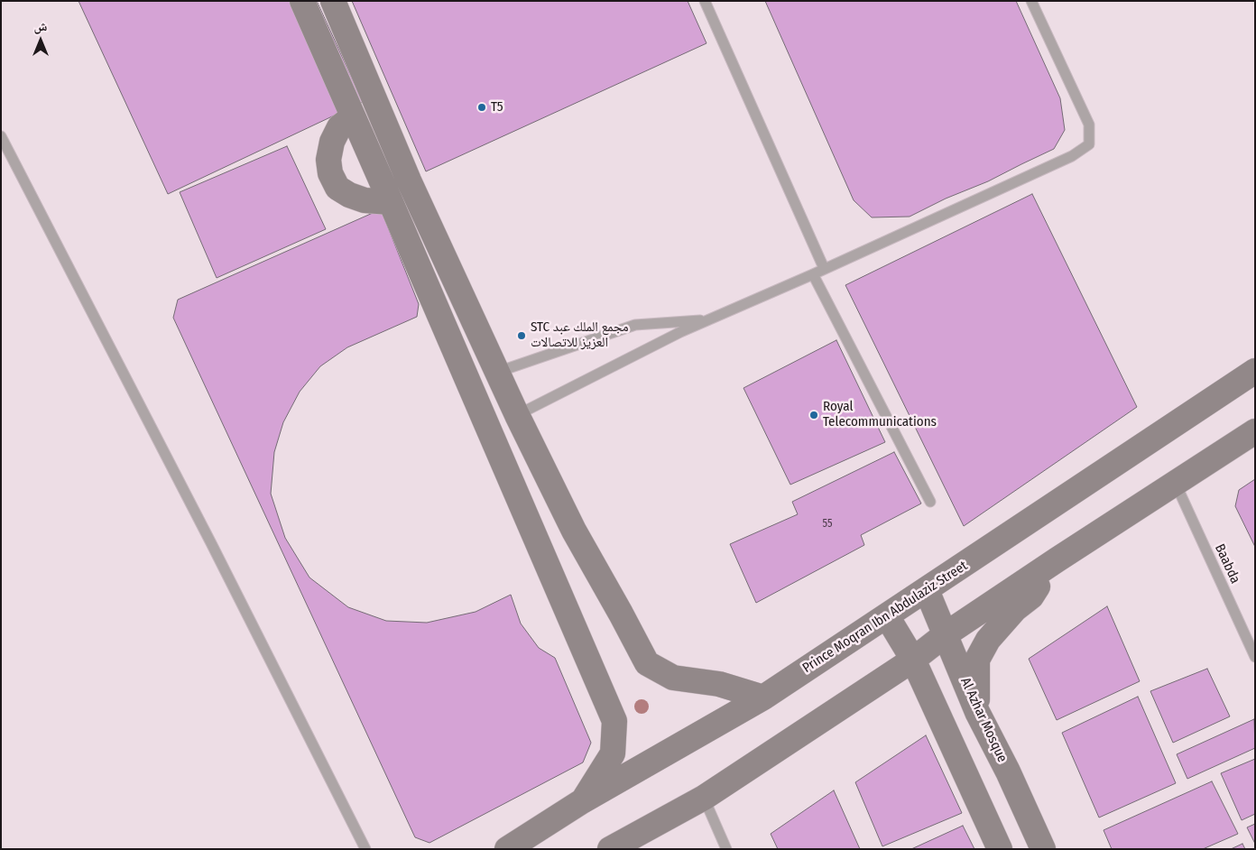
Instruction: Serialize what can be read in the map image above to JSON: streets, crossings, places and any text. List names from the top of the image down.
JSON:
{
  "streets": {
    "street": ["Prince Moqran Ibn Abdulaziz Street", "Al Azhar Mosque"],
    "lane": ["Baabda"]
  },
  "crossings": [
    ["Prince Moqran Ibn Abdulaziz Street", "Al Azhar Mosque"]
  ],
  "places": ["T5", "STC مجمع الملك عبد العزيز للاتصالات", "Royal Telecommunications"],
  "house_numbers": ["55"],
  "north": "top"
}
